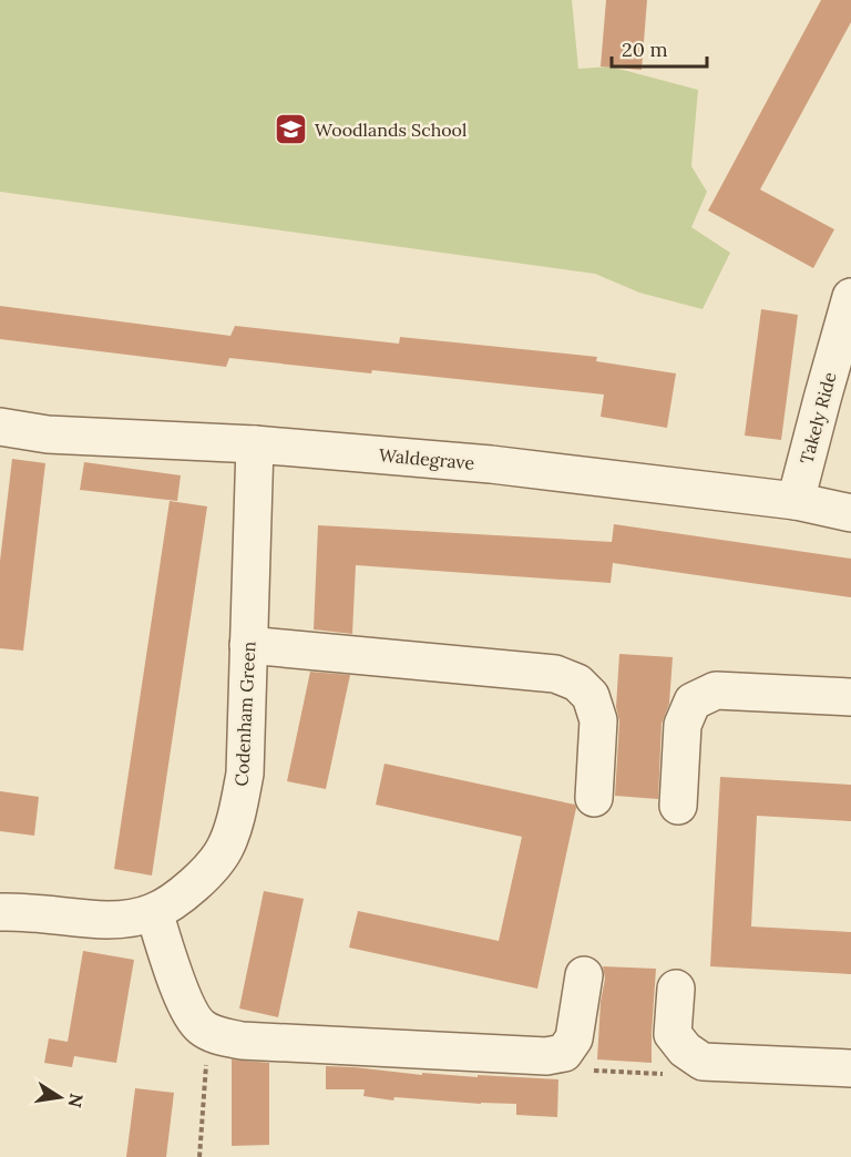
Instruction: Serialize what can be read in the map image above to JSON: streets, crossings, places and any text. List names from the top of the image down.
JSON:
{
  "streets": {
    "street": ["Takely Ride", "Waldegrave", "Codenham Green"]
  },
  "crossings": [
    ["Takely Ride", "Waldegrave"],
    ["Waldegrave", "Codenham Green"]
  ],
  "places": {
    "school or university": ["Woodlands School"]
  },
  "scale_bar": "20 m",
  "north": "right"
}
